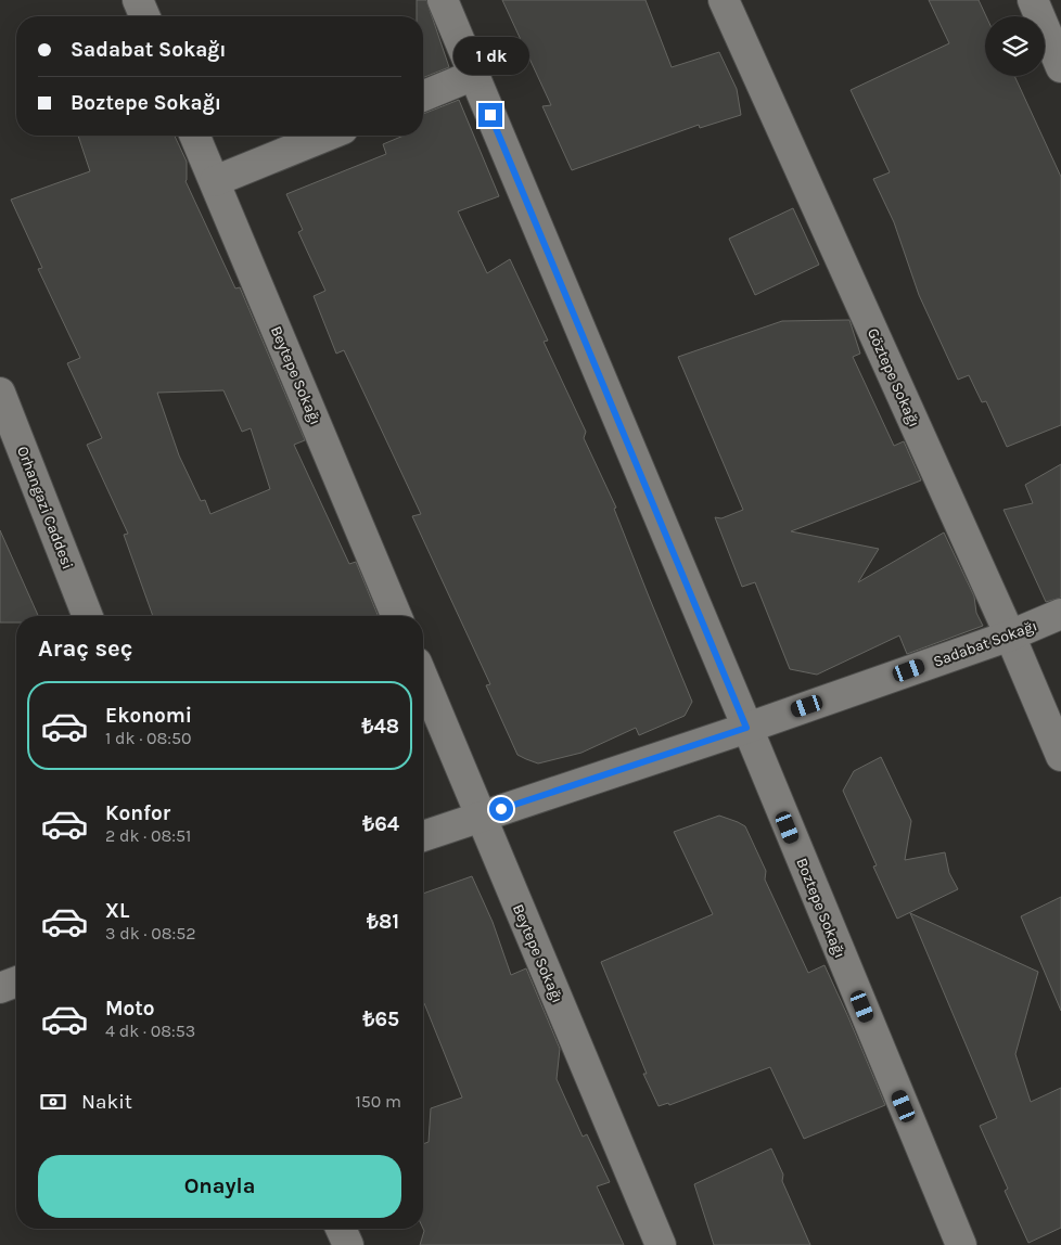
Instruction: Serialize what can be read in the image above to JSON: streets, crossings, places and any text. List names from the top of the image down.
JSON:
{
  "streets": {
    "street": [
      "Beytepe Sokağı",
      "Göztepe Sokağı",
      "Orhangazi Caddesi",
      "Sadabat Sokağı",
      "Boztepe Sokağı"
    ]
  },
  "crossings": [
    ["Beytepe Sokağı", "Sadabat Sokağı"],
    ["Göztepe Sokağı", "Sadabat Sokağı"],
    ["Sadabat Sokağı", "Boztepe Sokağı"]
  ],
  "page": {
    "banner": ["Sadabat Sokağı", "Boztepe Sokağı"],
    "bubble": "1 dk",
    "heading": "Araç seç",
    "list": [
      {
        "name": "Ekonomi",
        "note": "1 dk · 08:50",
        "value": "₺48"
      },
      {
        "name": "Konfor",
        "note": "2 dk · 08:51",
        "value": "₺64"
      },
      {
        "name": "XL",
        "note": "3 dk · 08:52",
        "value": "₺81"
      },
      {
        "name": "Moto",
        "note": "4 dk · 08:53",
        "value": "₺65"
      }
    ],
    "pay": ["Nakit", "150 m"],
    "buttons": "Onayla"
  }
}
